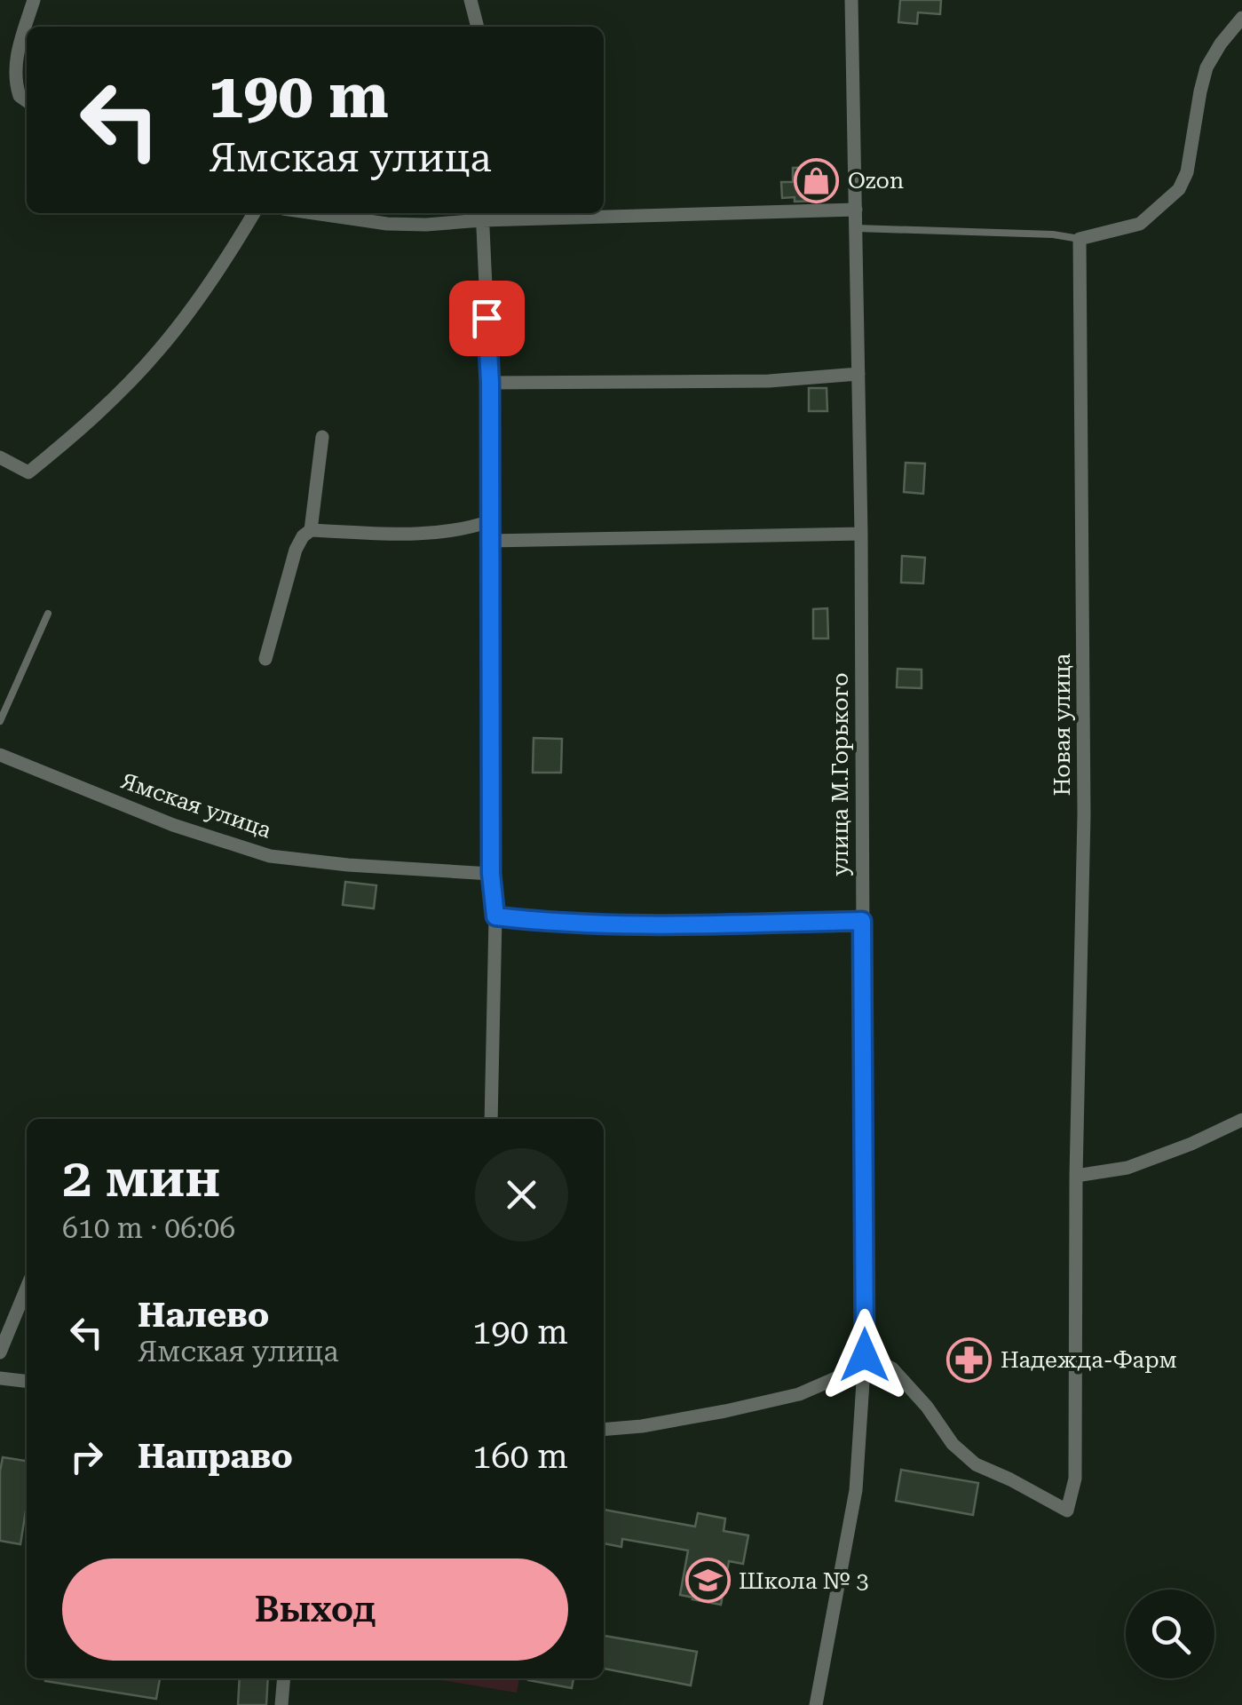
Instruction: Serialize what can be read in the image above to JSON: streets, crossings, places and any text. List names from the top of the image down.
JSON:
{
  "streets": {
    "street": ["Новая улица", "улица М.Горького", "Ямская улица"]
  },
  "crossings": [
    ["Новая улица", "улица М.Горького"]
  ],
  "places": {
    "shop": ["Ozon"],
    "pharmacy": ["Надежда-Фарм"],
    "school or university": ["Школа № 3"]
  },
  "page": {
    "turn": ["190 m", "Ямская улица"],
    "heading": ["2 мин", "610 m · 06:06"],
    "list": [
      {
        "name": "Налево",
        "note": "Ямская улица",
        "value": "190 m"
      },
      {
        "name": "Направо",
        "value": "160 m"
      }
    ],
    "buttons": "Выход"
  }
}
